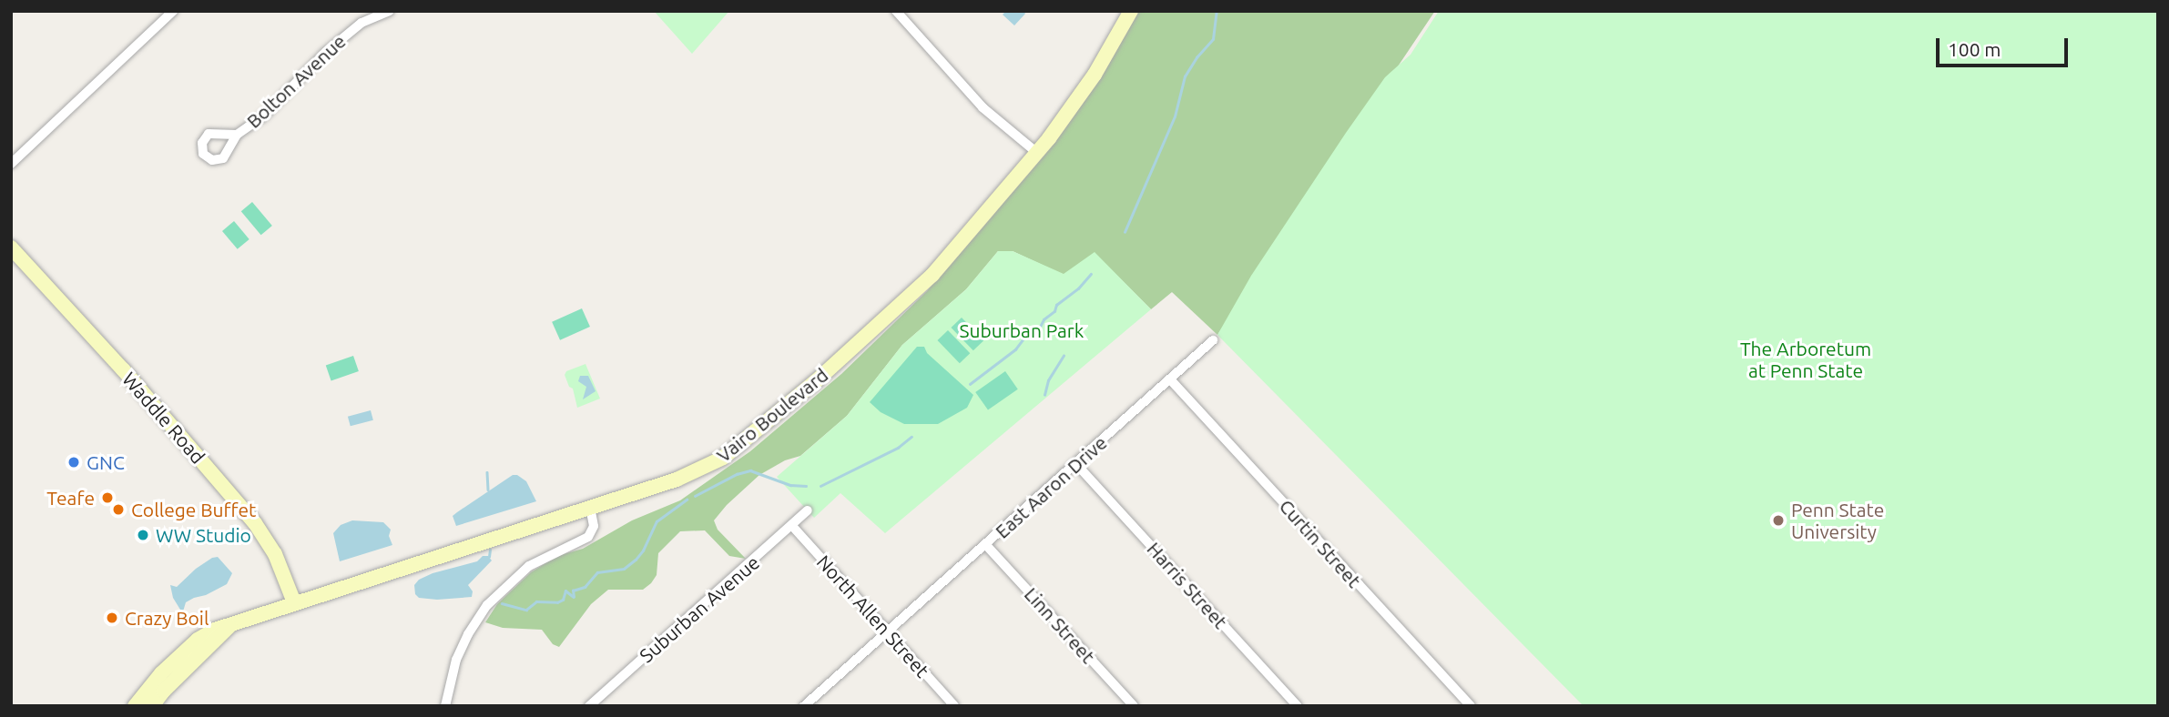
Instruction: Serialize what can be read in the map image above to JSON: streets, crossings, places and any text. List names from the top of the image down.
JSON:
{
  "streets": {
    "street": [
      "Bolton Avenue",
      "Vairo Boulevard",
      "Waddle Road",
      "East Aaron Drive",
      "Curtin Street",
      "Harris Street",
      "Suburban Avenue",
      "North Allen Street",
      "Linn Street"
    ]
  },
  "crossings": [
    ["Vairo Boulevard", "Waddle Road"],
    ["East Aaron Drive", "Curtin Street"],
    ["East Aaron Drive", "Harris Street"],
    ["East Aaron Drive", "North Allen Street"],
    ["East Aaron Drive", "Linn Street"],
    ["Suburban Avenue", "North Allen Street"]
  ],
  "parks": ["Suburban Park", "The Arboretum at Penn State"],
  "places": [
    "GNC",
    "Teafe",
    "College Buffet",
    "Penn State University",
    "WW Studio",
    "Crazy Boil"
  ],
  "scale_bar": "100 m"
}
